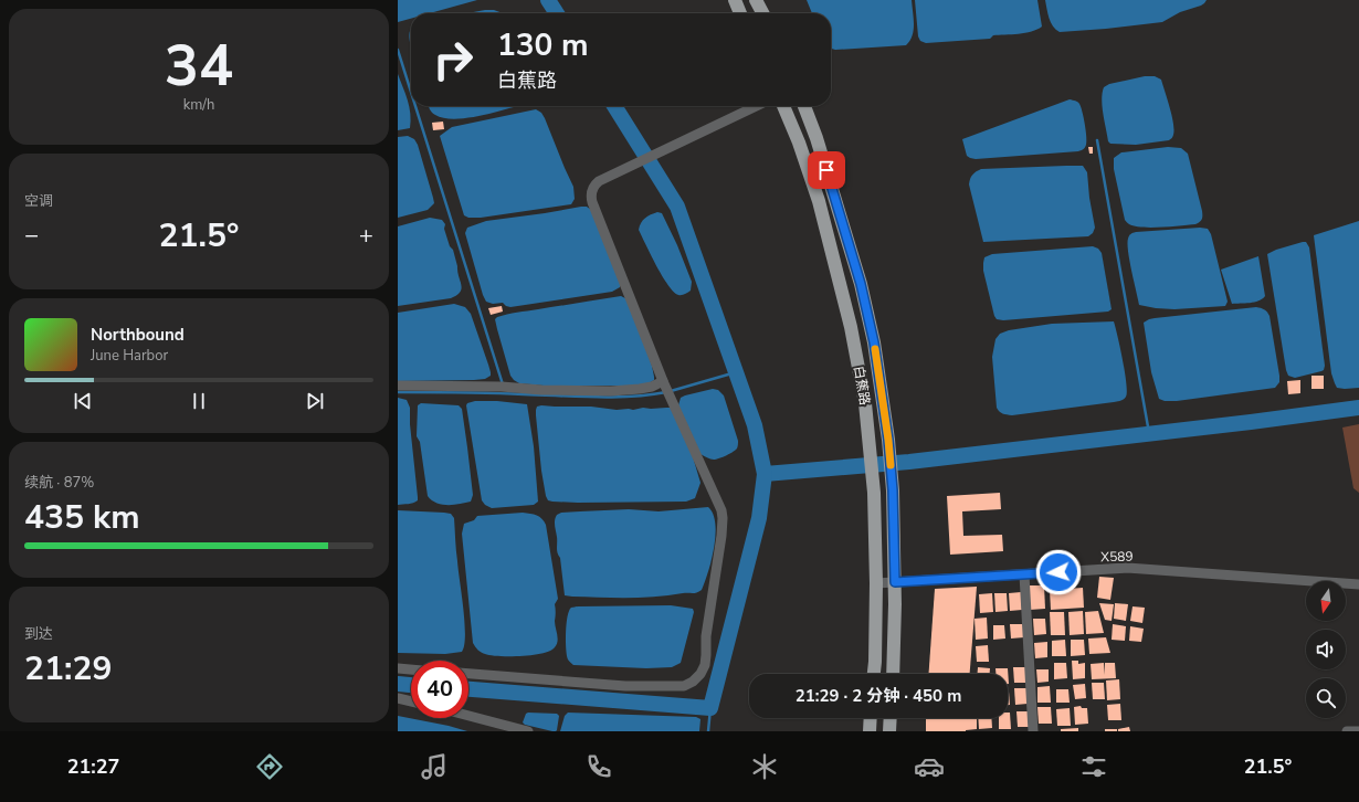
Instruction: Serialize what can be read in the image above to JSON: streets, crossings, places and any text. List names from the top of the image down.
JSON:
{
  "streets": {
    "main road": ["白蕉路"],
    "street": ["X589"]
  },
  "crossings": [
    ["白蕉路", "X589"]
  ],
  "north": "bottom",
  "page": {
    "tile": [
      ["34", "km/h"],
      "空调",
      ["续航 · 87%", "435 km"],
      ["到达", "21:29"]
    ],
    "turn": ["130 m", "白蕉路"],
    "heat": ["−", "21.5°", "+"],
    "song": ["Northbound", "June Harbor"],
    "limit": "40",
    "trip": "21:29 · 2 分钟 · 450 m",
    "tabs": ["21:27", "21.5°"]
  }
}
